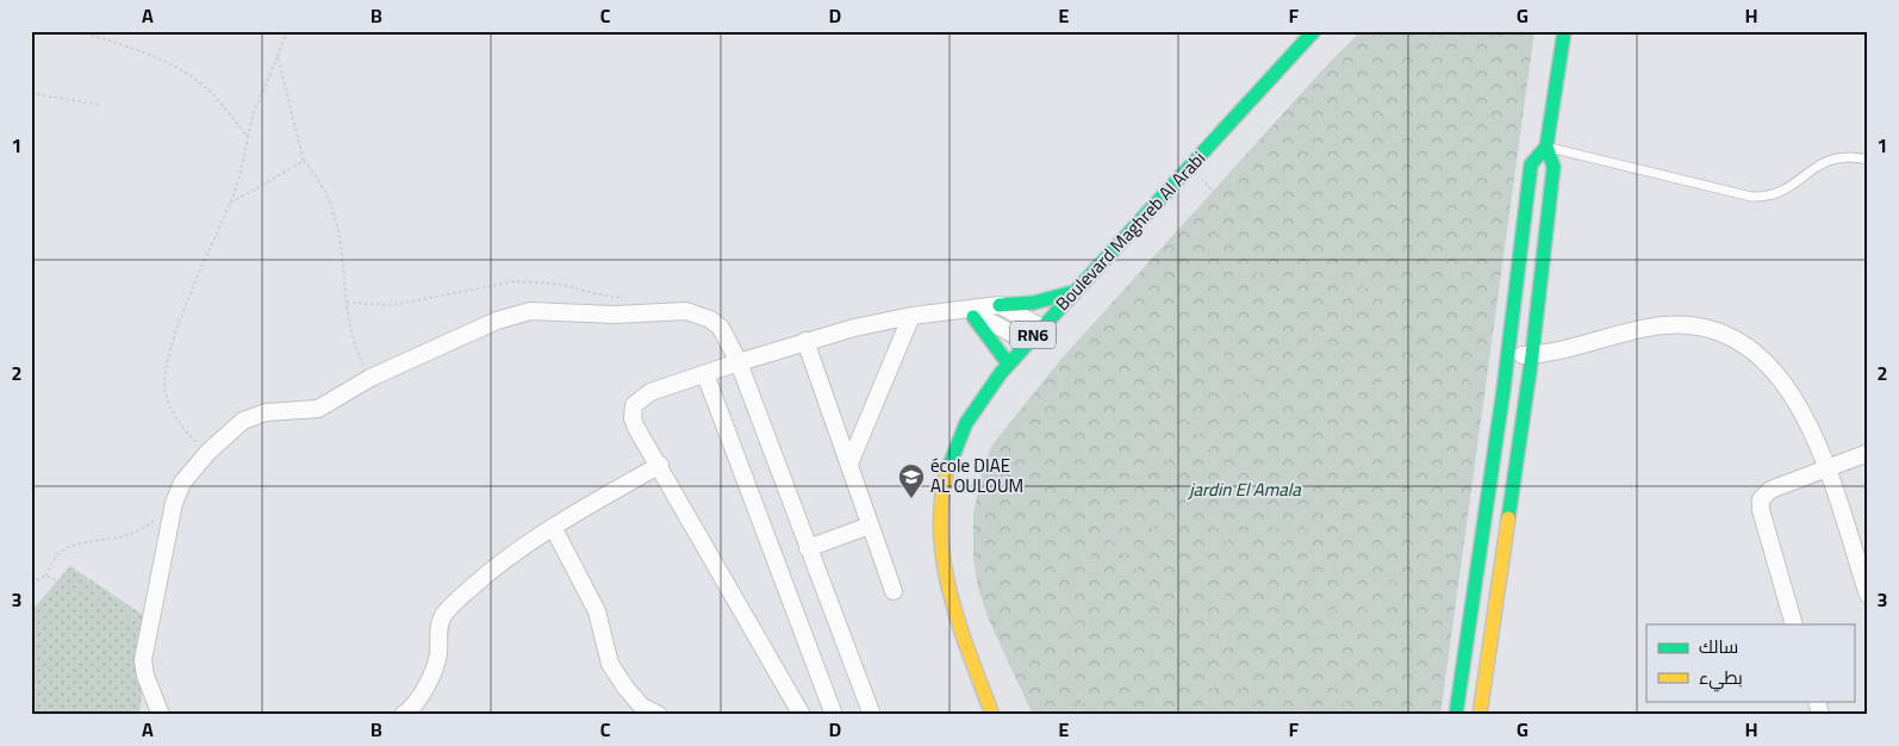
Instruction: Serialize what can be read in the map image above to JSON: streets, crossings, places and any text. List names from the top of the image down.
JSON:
{
  "streets": {
    "street": ["Boulevard Maghreb Al Arabi", "RN6"]
  },
  "parks": ["jardin El Amala"],
  "places": {
    "school or university": ["école DIAE AL OULOUM"]
  },
  "legend": ["سالك", "بطيء"],
  "grid": {
    "columns": [
      "A",
      "B",
      "C",
      "D",
      "E",
      "F",
      "G",
      "H"
    ],
    "rows": ["1", "2", "3"]
  }
}
